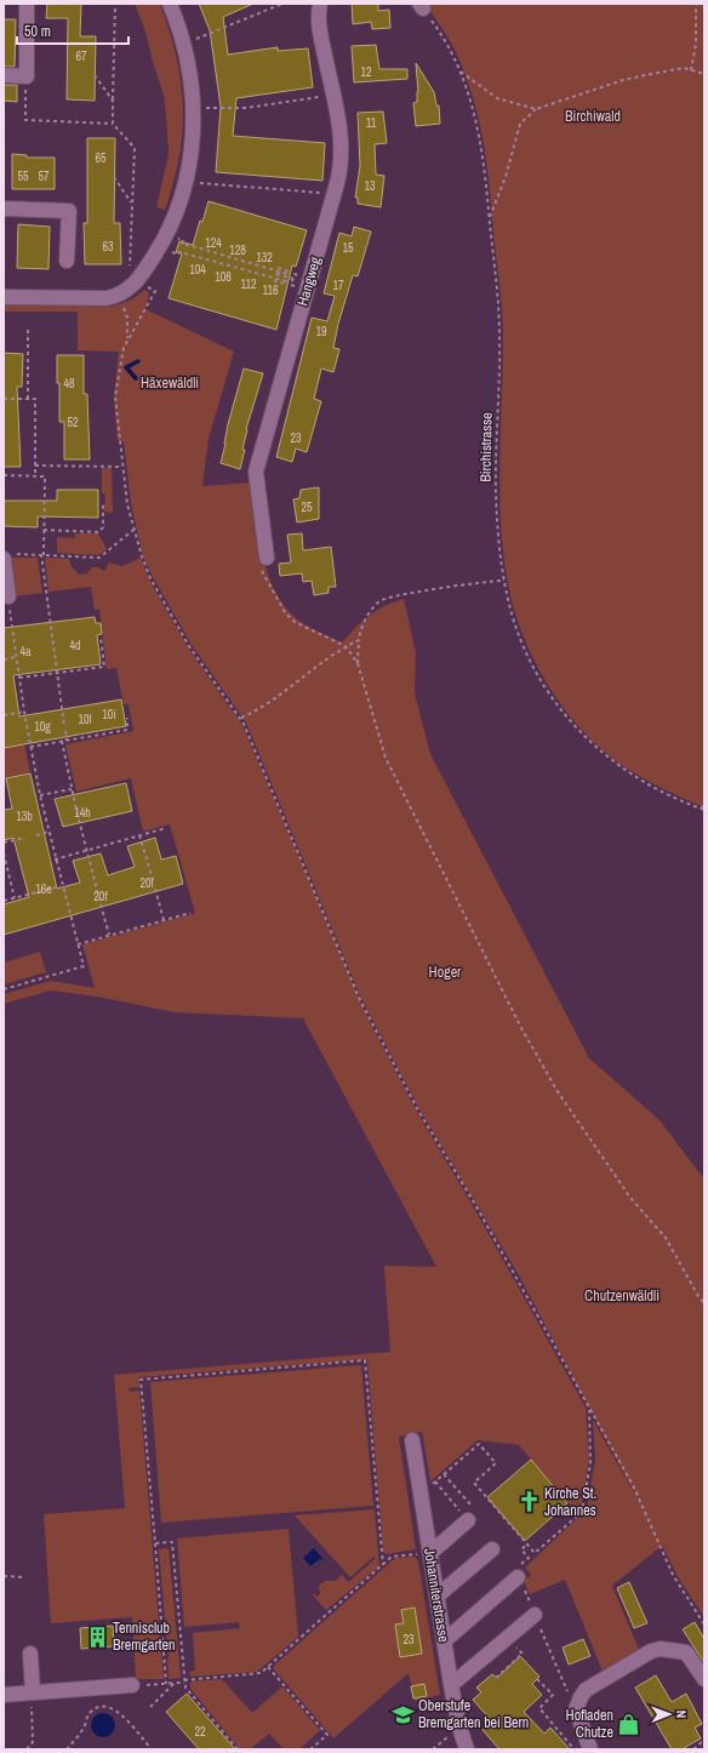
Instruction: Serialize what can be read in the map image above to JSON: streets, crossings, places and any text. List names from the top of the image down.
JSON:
{
  "streets": {
    "street": ["Hangweg", "Johanniterstrasse"],
    "path": ["Birchistrasse"]
  },
  "parks": [
    "Birchiwald",
    "Häxewäldli",
    "Hoger",
    "Chutzenwäldli"
  ],
  "places": {
    "church": ["Kirche St. Johannes"],
    "building": ["Tennisclub Bremgarten"],
    "school or university": ["Oberstufe Bremgarten bei Bern"],
    "shop": ["Hofladen Chutze"]
  },
  "house_numbers": [
    "67",
    "12",
    "11",
    "65",
    "55",
    "57",
    "13",
    "124",
    "63",
    "15",
    "128",
    "132",
    "104",
    "108",
    "112",
    "17",
    "116",
    "19",
    "48",
    "52",
    "23",
    "25",
    "4d",
    "4a",
    "10i",
    "10l",
    "10g",
    "14h",
    "13b",
    "20l",
    "16e",
    "20f",
    "23",
    "22"
  ],
  "scale_bar": "50 m",
  "north": "right"
}
